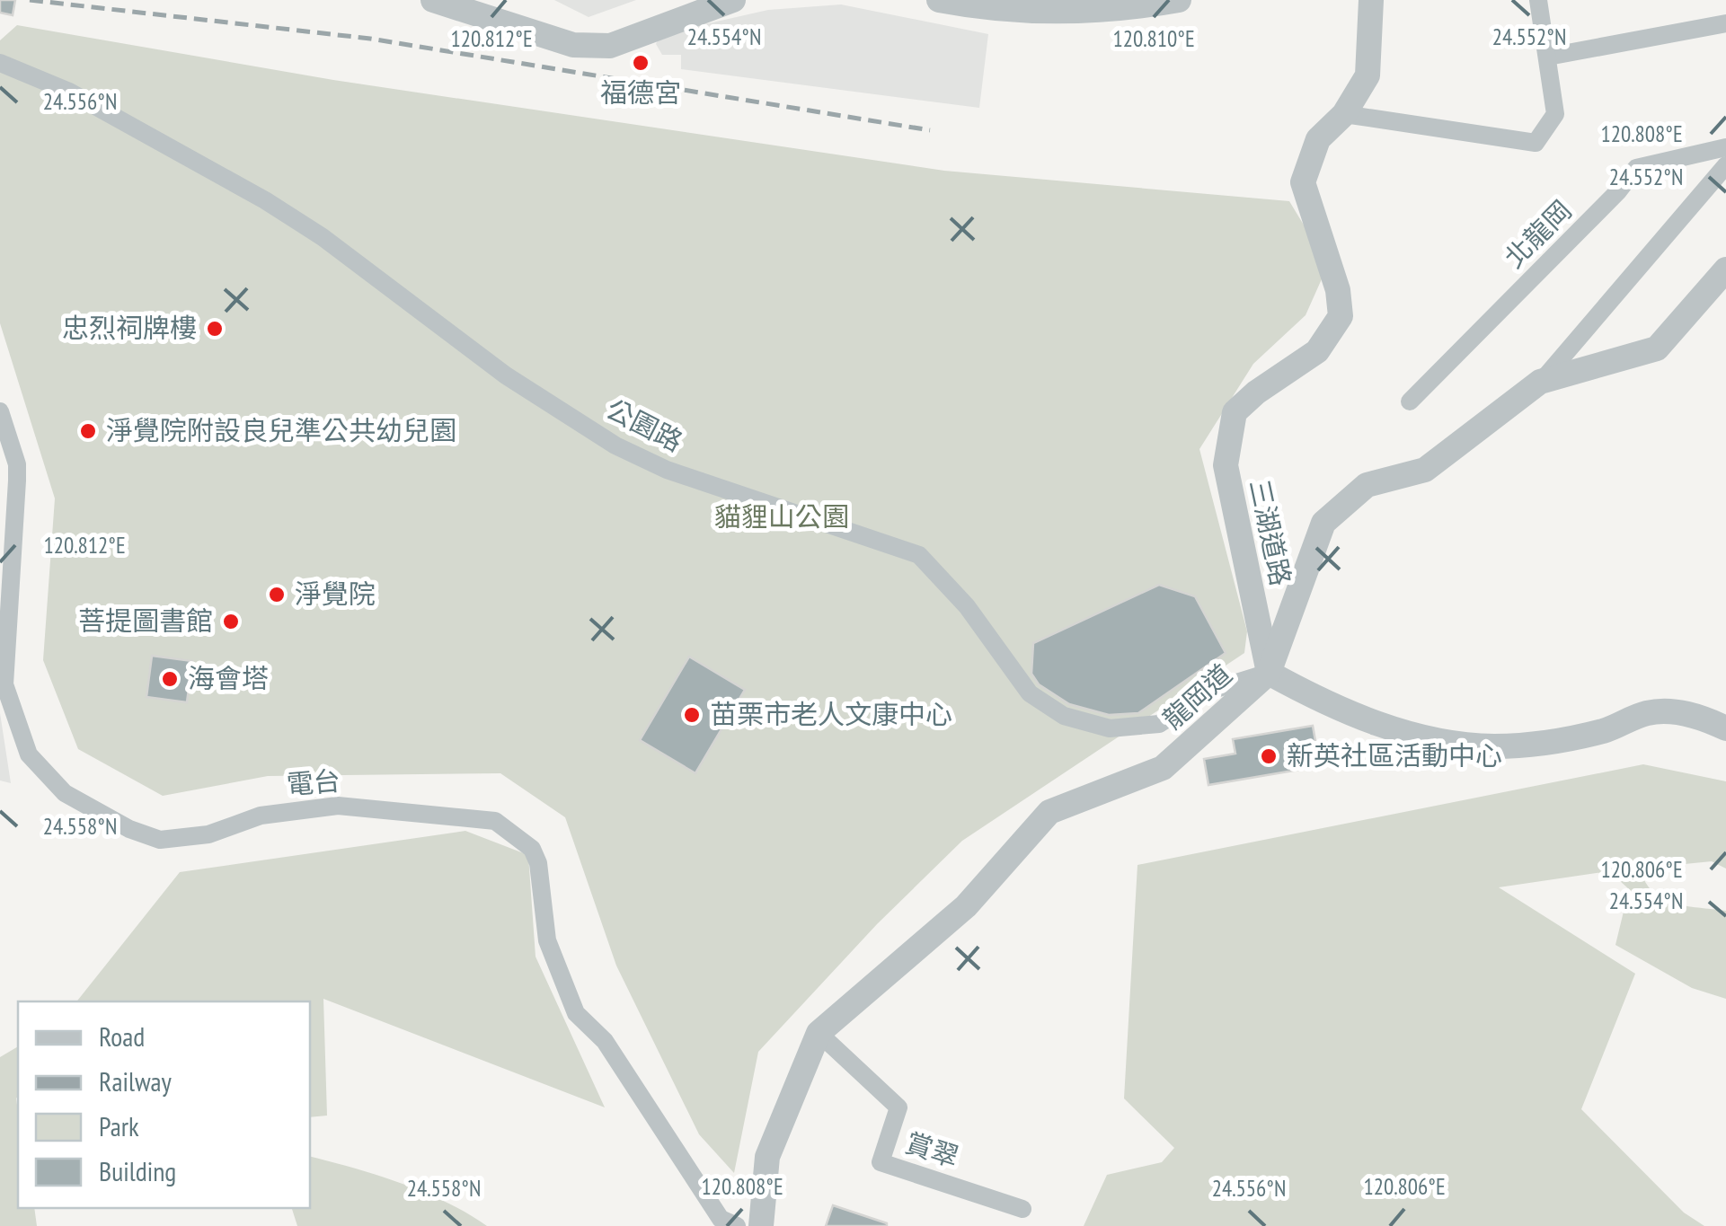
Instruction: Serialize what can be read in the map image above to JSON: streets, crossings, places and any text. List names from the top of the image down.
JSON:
{
  "streets": {
    "street": [
      "北龍岡",
      "公園路",
      "三湖道路",
      "龍岡道",
      "電台",
      "賞翠"
    ]
  },
  "crossings": [
    ["公園路", "三湖道路"],
    ["公園路", "龍岡道"],
    ["三湖道路", "龍岡道"],
    ["龍岡道", "賞翠"]
  ],
  "parks": ["貓貍山公園"],
  "places": [
    "福德宮",
    "忠烈祠牌樓",
    "淨覺院附設良兒準公共幼兒園",
    "淨覺院",
    "菩提圖書館",
    "海會塔",
    "苗栗市老人文康中心",
    "新英社區活動中心"
  ],
  "legend": [
    "Road",
    "Railway",
    "Park",
    "Building"
  ],
  "coordinates": [
    "24.554°N",
    "24.552°N",
    "120.812°E",
    "120.810°E",
    "24.556°N",
    "120.808°E",
    "24.558°N",
    "120.806°E"
  ]
}
